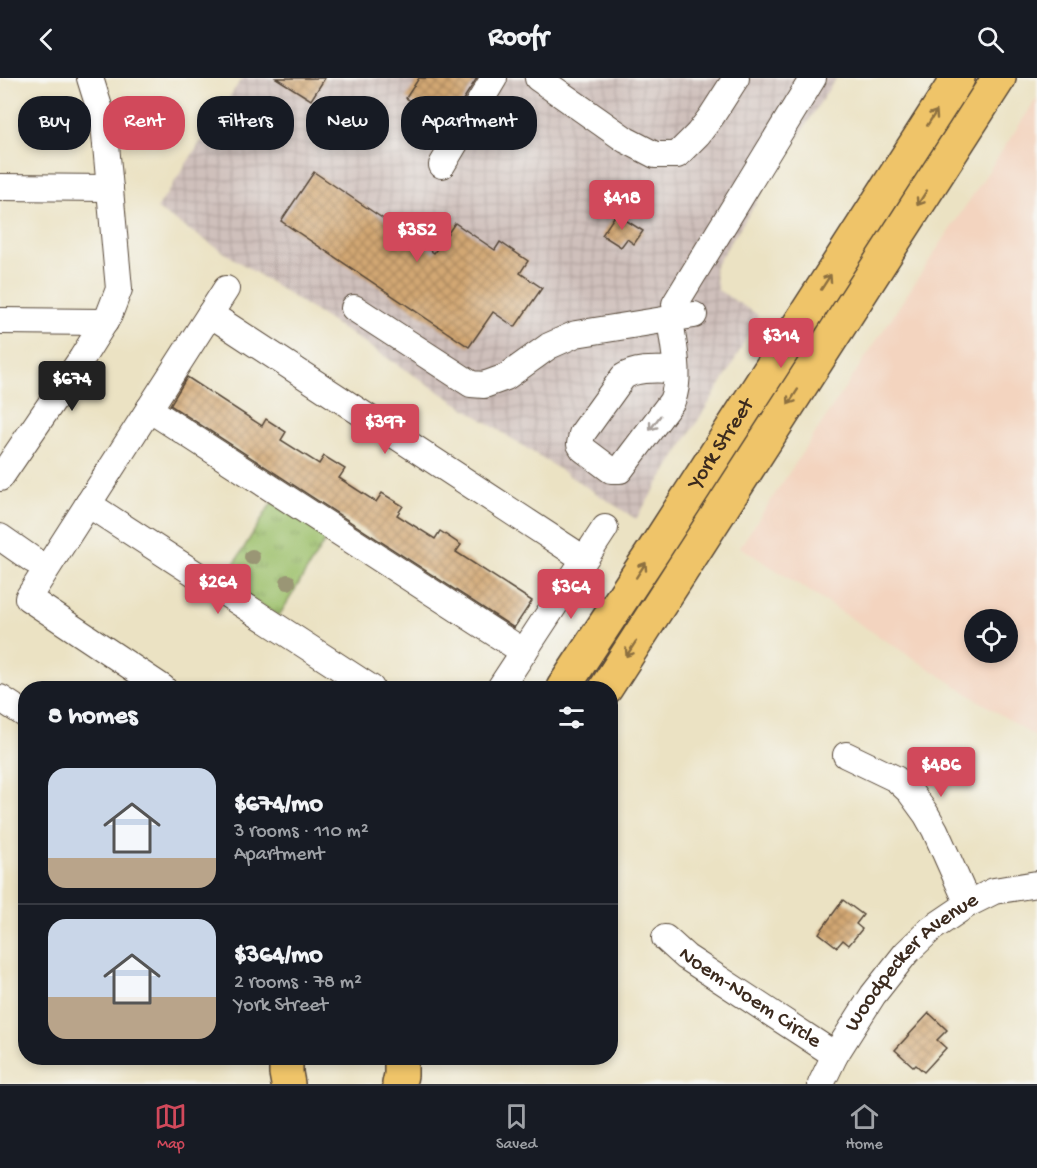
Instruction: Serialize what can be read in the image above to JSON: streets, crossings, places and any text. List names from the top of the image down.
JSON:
{
  "streets": {
    "main road": ["York Street"],
    "street": ["Woodpecker Avenue", "Noem-Noem Circle"]
  },
  "crossings": [
    ["Woodpecker Avenue", "Noem-Noem Circle"]
  ],
  "page": {
    "header": "Roofr",
    "chip": [
      "Buy",
      "Rent",
      "Filters",
      "New",
      "Apartment"
    ],
    "price": [
      "$418",
      "$352",
      "$314",
      "$674",
      "$397",
      "$264",
      "$364",
      "$486"
    ],
    "heading": "8 homes",
    "list": [
      {
        "name": "$674/mo",
        "note": "3 rooms · 110 m² · Apartment"
      },
      {
        "name": "$364/mo",
        "note": "2 rooms · 78 m² · York Street"
      }
    ],
    "tabs": ["Map", "Saved", "Home"]
  }
}
